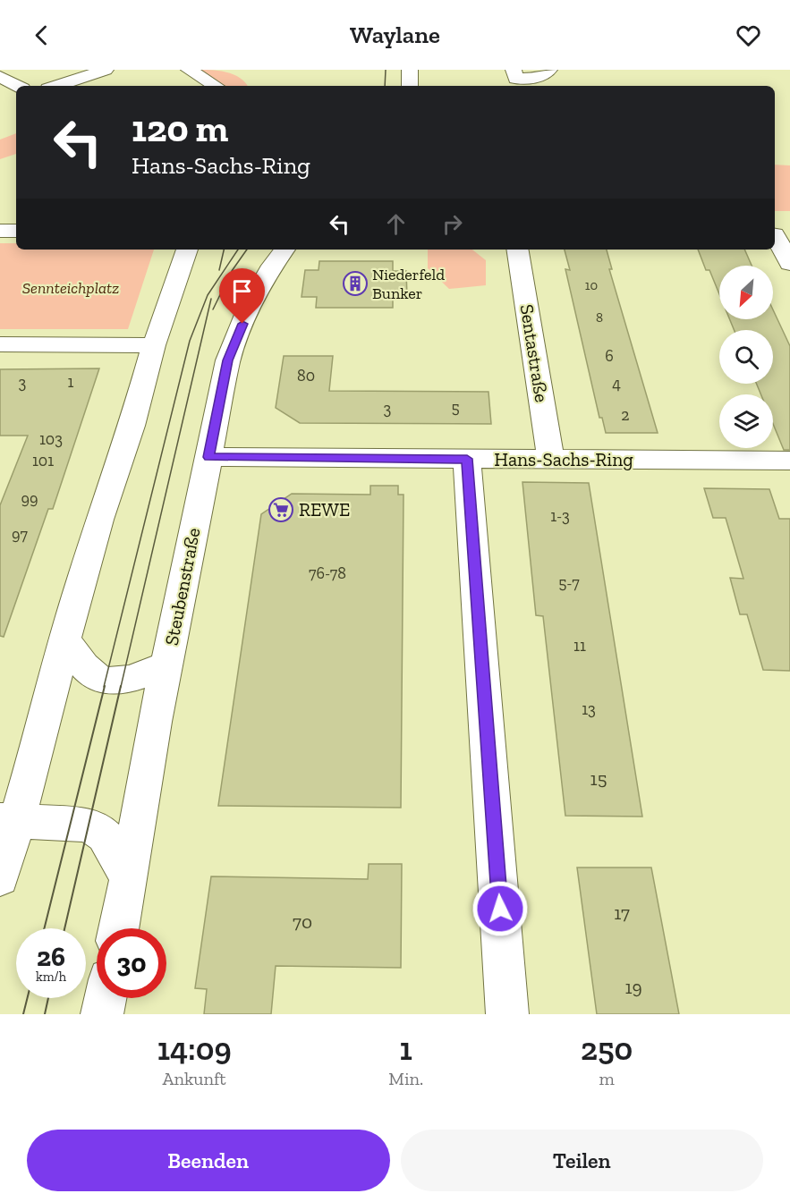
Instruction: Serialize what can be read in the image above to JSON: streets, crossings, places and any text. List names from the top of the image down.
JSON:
{
  "streets": {
    "street": ["Sentastraße", "Hans-Sachs-Ring", "Steubenstraße"]
  },
  "crossings": [
    ["Sentastraße", "Hans-Sachs-Ring"],
    ["Hans-Sachs-Ring", "Steubenstraße"]
  ],
  "parks": ["Sennteichplatz"],
  "places": {
    "building": ["Niederfeld Bunker"],
    "supermarket": ["REWE"]
  },
  "house_numbers": [
    "10",
    "8",
    "6",
    "80",
    "1",
    "3",
    "4",
    "5",
    "3",
    "2",
    "103",
    "101",
    "99",
    "1-3",
    "97",
    "76-78",
    "5-7",
    "11",
    "13",
    "15",
    "17",
    "70",
    "19"
  ],
  "north": "bottom left",
  "page": {
    "header": "Waylane",
    "turn": ["120 m", "Hans-Sachs-Ring"],
    "speed": "26 km/h",
    "limit": "30",
    "eta": [
      "14:09",
      "Ankunft",
      "1",
      "Min.",
      "250",
      "m"
    ],
    "buttons": ["Beenden", "Teilen"]
  }
}
